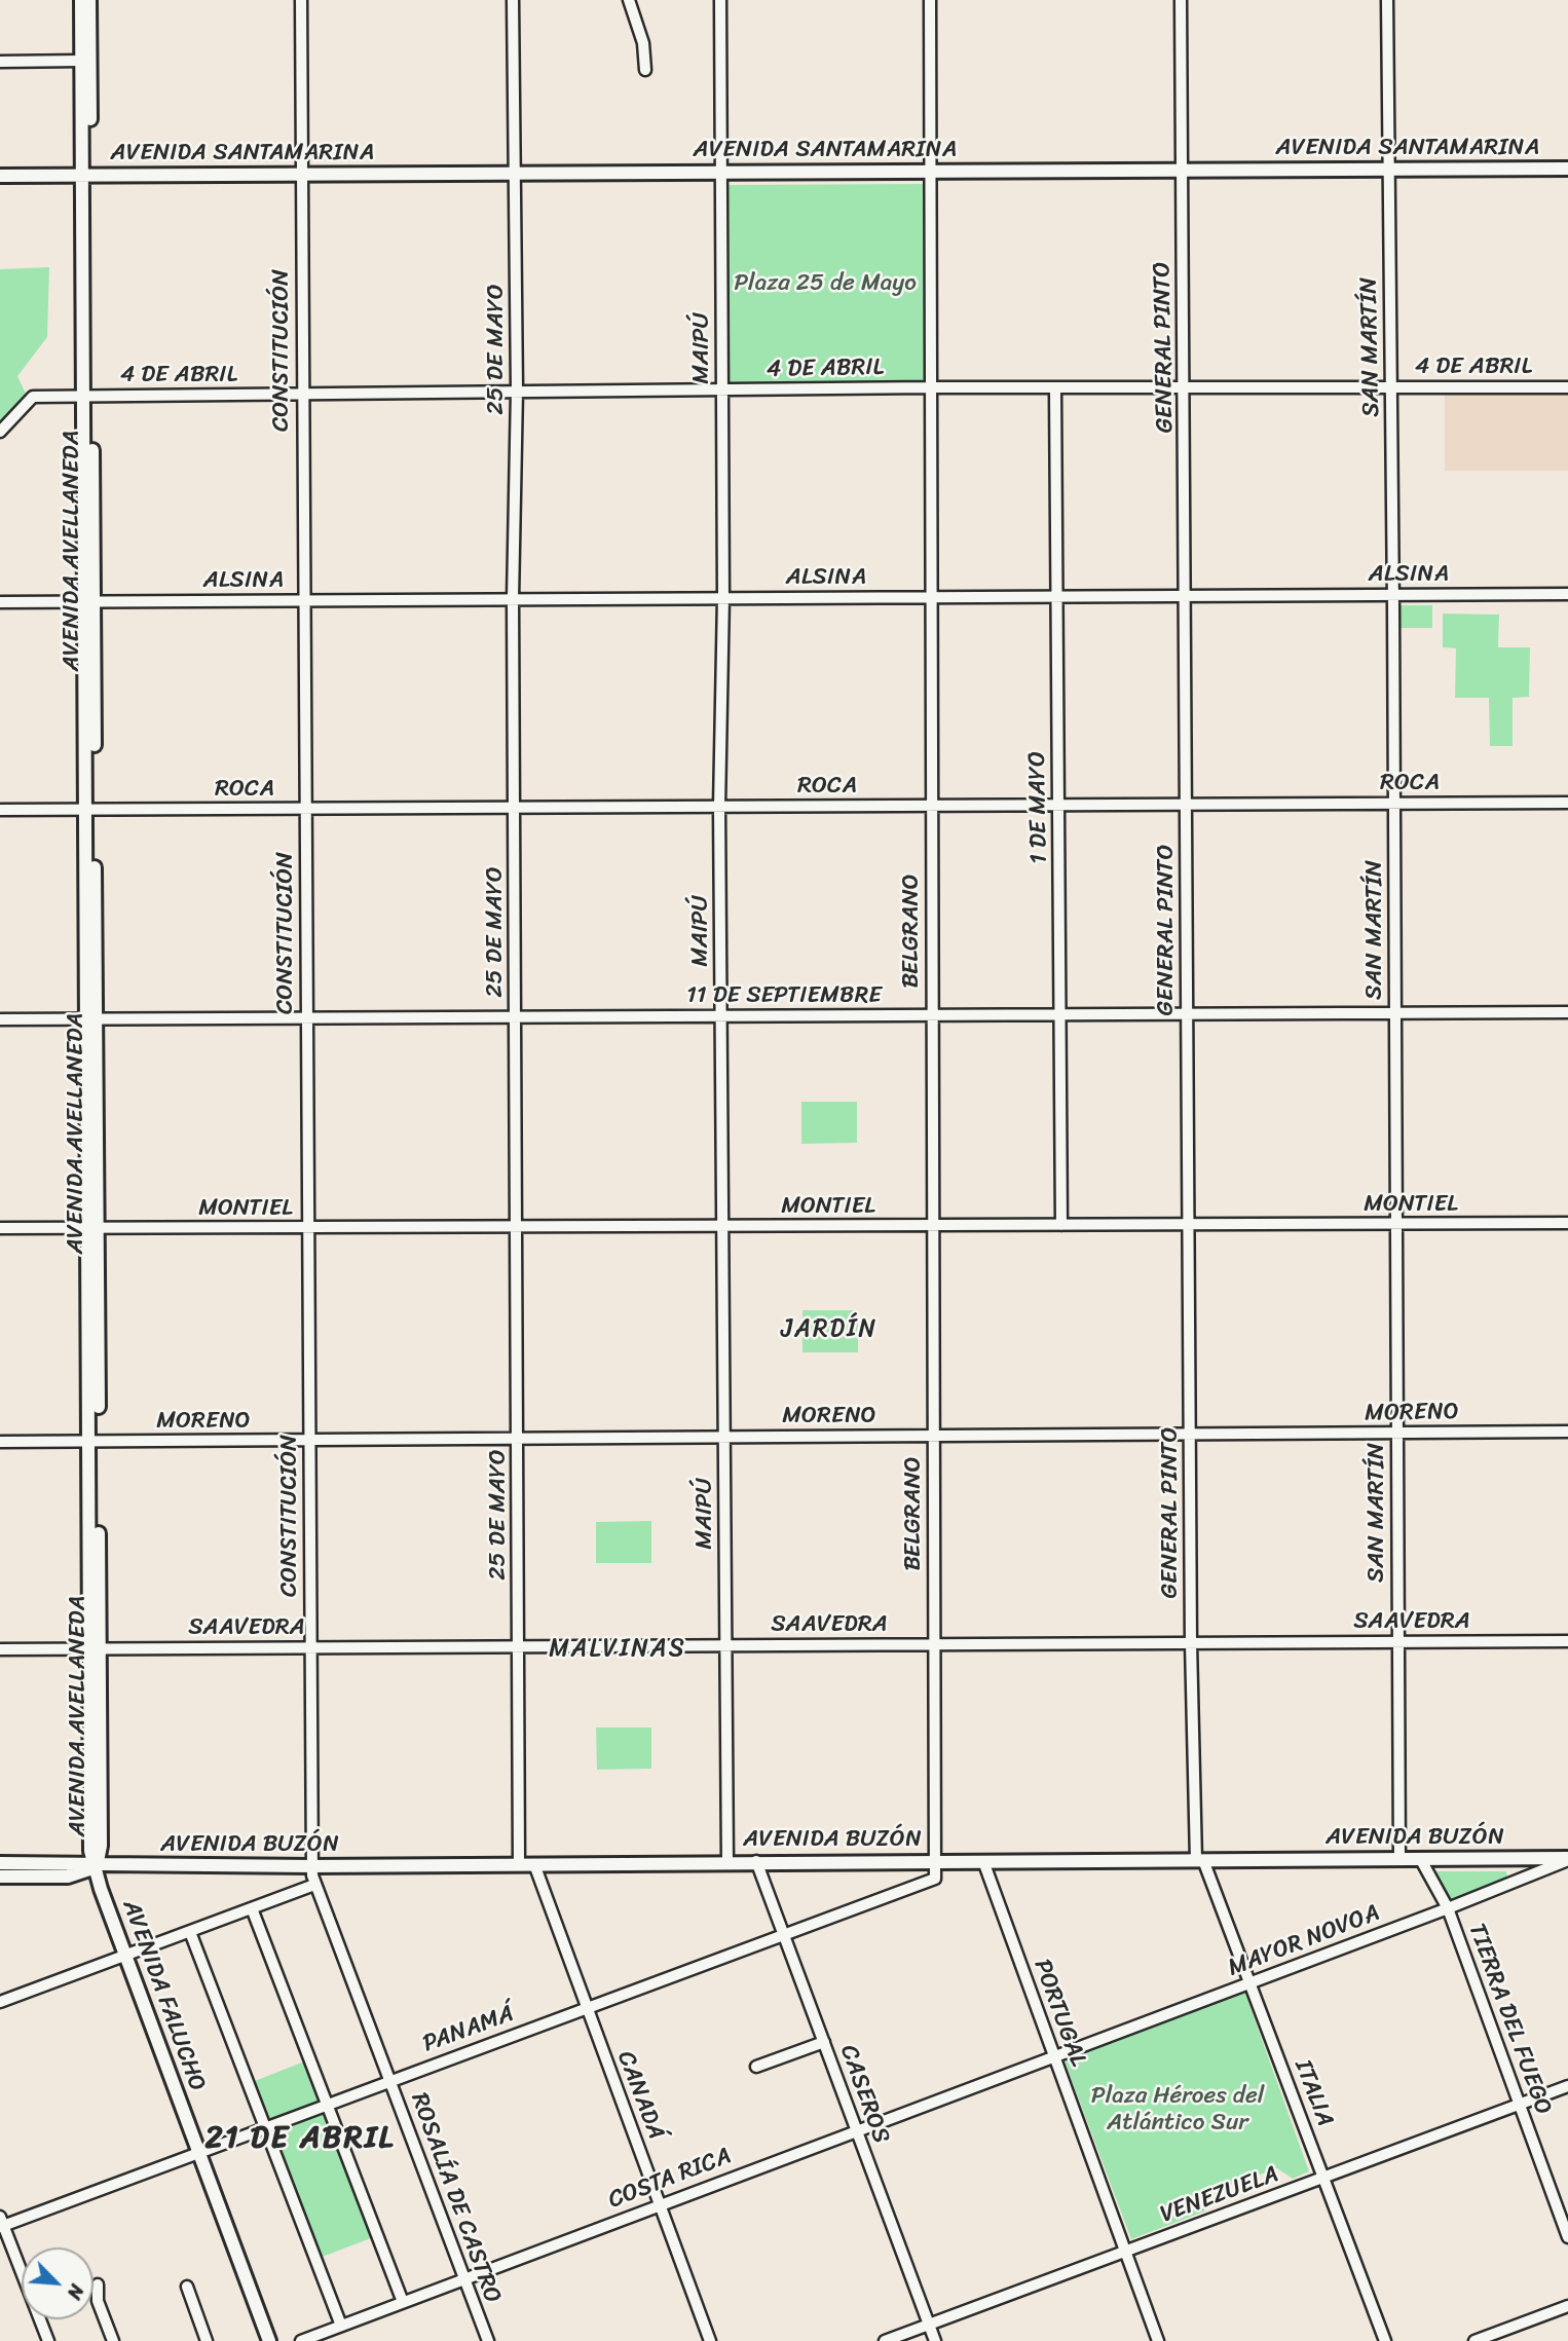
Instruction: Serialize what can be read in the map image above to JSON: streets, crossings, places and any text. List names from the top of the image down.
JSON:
{
  "streets": {
    "main road": [
      "AVENIDA SANTAMARINA",
      "AVENIDA AVELLANEDA",
      "AVENIDA BUZÓN",
      "AVENIDA FALUCHO"
    ],
    "street": [
      "GENERAL PINTO",
      "SAN MARTÍN",
      "MAIPÚ",
      "25 DE MAYO",
      "CONSTITUCIÓN",
      "4 DE ABRIL",
      "ALSINA",
      "ROCA",
      "1 DE MAYO",
      "BELGRANO",
      "11 DE SEPTIEMBRE",
      "MONTIEL",
      "MORENO",
      "SAAVEDRA",
      "MAYOR NOVOA",
      "PORTUGAL",
      "TIERRA DEL FUEGO",
      "PANAMÁ",
      "ITALIA",
      "CASEROS",
      "CANADÁ",
      "COSTA RICA",
      "VENEZUELA",
      "ROSALÍA DE CASTRO"
    ]
  },
  "crossings": [
    ["AVENIDA SANTAMARINA", "GENERAL PINTO"],
    ["AVENIDA SANTAMARINA", "SAN MARTÍN"],
    ["AVENIDA SANTAMARINA", "MAIPÚ"],
    ["AVENIDA SANTAMARINA", "25 DE MAYO"],
    ["AVENIDA SANTAMARINA", "CONSTITUCIÓN"],
    ["AVENIDA SANTAMARINA", "AVENIDA AVELLANEDA"],
    ["AVENIDA SANTAMARINA", "BELGRANO"],
    ["GENERAL PINTO", "4 DE ABRIL"],
    ["GENERAL PINTO", "ALSINA"],
    ["GENERAL PINTO", "ROCA"],
    ["GENERAL PINTO", "11 DE SEPTIEMBRE"],
    ["GENERAL PINTO", "MONTIEL"],
    ["GENERAL PINTO", "MORENO"],
    ["GENERAL PINTO", "SAAVEDRA"],
    ["GENERAL PINTO", "AVENIDA BUZÓN"],
    ["GENERAL PINTO", "ITALIA"],
    ["SAN MARTÍN", "4 DE ABRIL"],
    ["SAN MARTÍN", "ALSINA"],
    ["SAN MARTÍN", "ROCA"],
    ["SAN MARTÍN", "11 DE SEPTIEMBRE"],
    ["SAN MARTÍN", "MONTIEL"],
    ["SAN MARTÍN", "MORENO"],
    ["SAN MARTÍN", "SAAVEDRA"],
    ["SAN MARTÍN", "AVENIDA BUZÓN"],
    ["MAIPÚ", "4 DE ABRIL"],
    ["MAIPÚ", "ALSINA"],
    ["MAIPÚ", "ROCA"],
    ["MAIPÚ", "11 DE SEPTIEMBRE"],
    ["MAIPÚ", "MONTIEL"],
    ["MAIPÚ", "MORENO"],
    ["MAIPÚ", "SAAVEDRA"],
    ["MAIPÚ", "AVENIDA BUZÓN"],
    ["25 DE MAYO", "4 DE ABRIL"],
    ["25 DE MAYO", "ALSINA"],
    ["25 DE MAYO", "ROCA"],
    ["25 DE MAYO", "11 DE SEPTIEMBRE"],
    ["25 DE MAYO", "MONTIEL"],
    ["25 DE MAYO", "MORENO"],
    ["25 DE MAYO", "SAAVEDRA"],
    ["25 DE MAYO", "AVENIDA BUZÓN"],
    ["CONSTITUCIÓN", "4 DE ABRIL"],
    ["CONSTITUCIÓN", "ALSINA"],
    ["CONSTITUCIÓN", "ROCA"],
    ["CONSTITUCIÓN", "11 DE SEPTIEMBRE"],
    ["CONSTITUCIÓN", "MONTIEL"],
    ["CONSTITUCIÓN", "MORENO"],
    ["CONSTITUCIÓN", "SAAVEDRA"],
    ["CONSTITUCIÓN", "AVENIDA BUZÓN"],
    ["CONSTITUCIÓN", "ROSALÍA DE CASTRO"],
    ["4 DE ABRIL", "AVENIDA AVELLANEDA"],
    ["4 DE ABRIL", "1 DE MAYO"],
    ["4 DE ABRIL", "BELGRANO"],
    ["AVENIDA AVELLANEDA", "ALSINA"],
    ["AVENIDA AVELLANEDA", "ROCA"],
    ["AVENIDA AVELLANEDA", "11 DE SEPTIEMBRE"],
    ["AVENIDA AVELLANEDA", "MONTIEL"],
    ["AVENIDA AVELLANEDA", "MORENO"],
    ["AVENIDA AVELLANEDA", "SAAVEDRA"],
    ["AVENIDA AVELLANEDA", "AVENIDA BUZÓN"],
    ["AVENIDA AVELLANEDA", "AVENIDA FALUCHO"],
    ["ALSINA", "1 DE MAYO"],
    ["ALSINA", "BELGRANO"],
    ["ROCA", "1 DE MAYO"],
    ["ROCA", "BELGRANO"],
    ["1 DE MAYO", "11 DE SEPTIEMBRE"],
    ["1 DE MAYO", "MONTIEL"],
    ["BELGRANO", "11 DE SEPTIEMBRE"],
    ["BELGRANO", "MONTIEL"],
    ["BELGRANO", "MORENO"],
    ["BELGRANO", "SAAVEDRA"],
    ["BELGRANO", "AVENIDA BUZÓN"],
    ["BELGRANO", "PANAMÁ"],
    ["AVENIDA BUZÓN", "MAYOR NOVOA"],
    ["AVENIDA BUZÓN", "AVENIDA FALUCHO"],
    ["AVENIDA BUZÓN", "PORTUGAL"],
    ["AVENIDA BUZÓN", "TIERRA DEL FUEGO"],
    ["AVENIDA BUZÓN", "PANAMÁ"],
    ["AVENIDA BUZÓN", "ITALIA"],
    ["AVENIDA BUZÓN", "CASEROS"],
    ["AVENIDA BUZÓN", "CANADÁ"],
    ["AVENIDA BUZÓN", "ROSALÍA DE CASTRO"],
    ["MAYOR NOVOA", "PORTUGAL"],
    ["MAYOR NOVOA", "TIERRA DEL FUEGO"],
    ["MAYOR NOVOA", "ITALIA"],
    ["MAYOR NOVOA", "COSTA RICA"],
    ["AVENIDA FALUCHO", "PANAMÁ"],
    ["PORTUGAL", "COSTA RICA"],
    ["PORTUGAL", "VENEZUELA"],
    ["TIERRA DEL FUEGO", "VENEZUELA"],
    ["PANAMÁ", "CASEROS"],
    ["PANAMÁ", "CANADÁ"],
    ["PANAMÁ", "ROSALÍA DE CASTRO"],
    ["ITALIA", "VENEZUELA"],
    ["CASEROS", "COSTA RICA"],
    ["CASEROS", "VENEZUELA"],
    ["CANADÁ", "COSTA RICA"],
    ["COSTA RICA", "ROSALÍA DE CASTRO"]
  ],
  "districts": ["JARDÍN", "MALVINAS", "21 DE ABRIL"],
  "parks": ["Plaza 25 de Mayo", "Plaza Héroes del Atlántico Sur"],
  "north": "bottom right"
}
